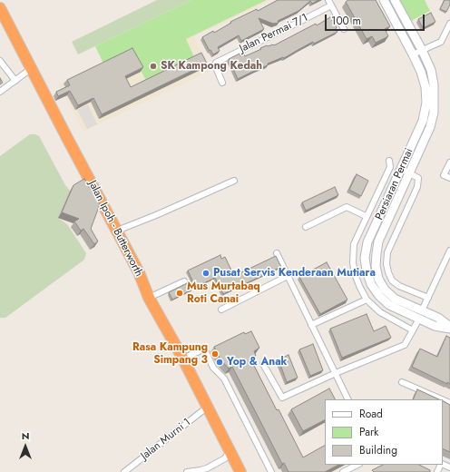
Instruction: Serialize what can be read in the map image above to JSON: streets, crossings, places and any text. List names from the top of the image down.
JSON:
{
  "streets": {
    "highway": ["Jalan Ipoh - Butterworth"],
    "street": ["Jalan Permai 7/1", "Persiaran Permai", "Jalan Murni 1"]
  },
  "crossings": [
    ["Jalan Ipoh - Butterworth", "Jalan Murni 1"]
  ],
  "places": [
    "SK Kampong Kedah",
    "Pusat Servis Kenderaan Mutiara",
    "Mus Murtabaq Roti Canai",
    "Rasa Kampung Simpang 3",
    "Yop & Anak"
  ],
  "legend": ["Road", "Park", "Building"],
  "scale_bar": "100 m",
  "north": "top"
}
